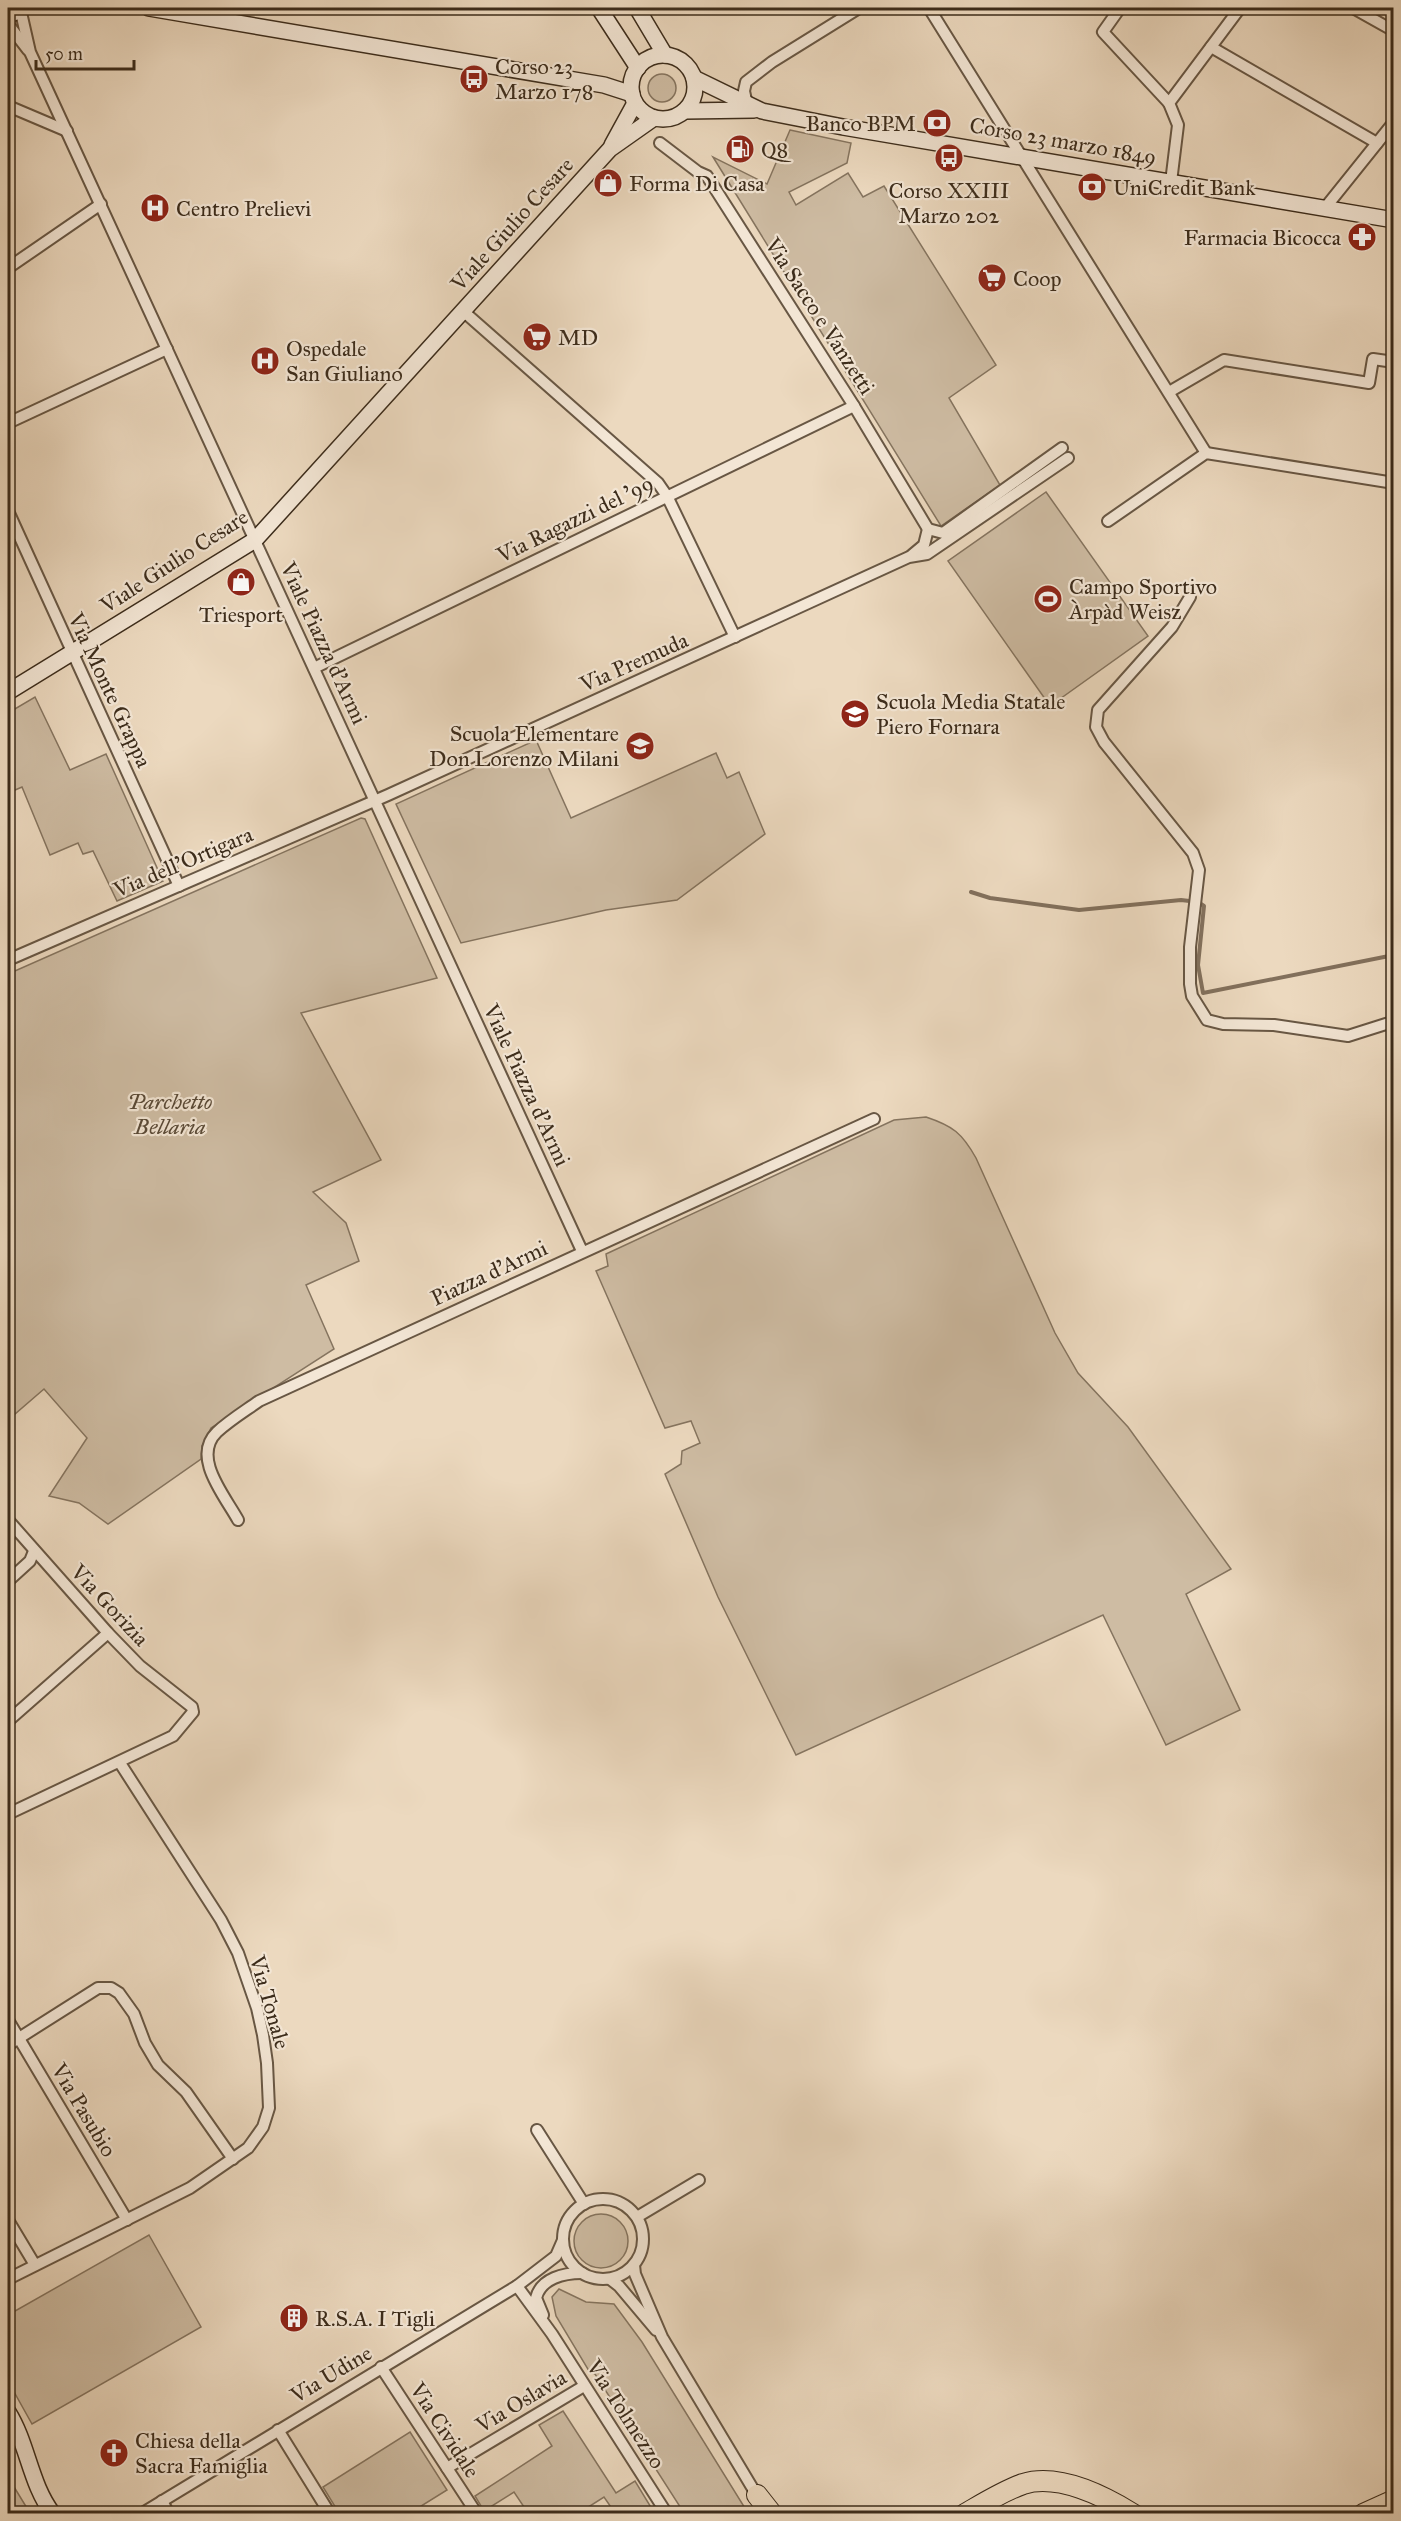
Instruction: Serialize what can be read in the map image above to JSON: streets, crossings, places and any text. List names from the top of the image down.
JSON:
{
  "streets": {
    "main road": ["Corso 23 marzo 1849", "Viale Giulio Cesare"],
    "street": [
      "Via Sacco e Vanzetti",
      "Via Ragazzi del '99",
      "Viale Piazza d'Armi",
      "Via Premuda",
      "Via Monte Grappa",
      "Via dell'Ortigara",
      "Piazza d'Armi",
      "Via Gorizia",
      "Via Tonale",
      "Via Pasubio",
      "Via Udine",
      "Via Oslavia",
      "Via Tolmezzo",
      "Via Cividale"
    ]
  },
  "crossings": [
    ["Corso 23 marzo 1849", "Viale Giulio Cesare"],
    ["Viale Giulio Cesare", "Viale Piazza d'Armi"],
    ["Viale Giulio Cesare", "Via Monte Grappa"],
    ["Via Sacco e Vanzetti", "Via Ragazzi del '99"],
    ["Via Sacco e Vanzetti", "Via Premuda"],
    ["Via Ragazzi del '99", "Viale Piazza d'Armi"],
    ["Viale Piazza d'Armi", "Via Premuda"],
    ["Viale Piazza d'Armi", "Via dell'Ortigara"],
    ["Viale Piazza d'Armi", "Piazza d'Armi"],
    ["Via Premuda", "Via dell'Ortigara"],
    ["Via Monte Grappa", "Via dell'Ortigara"],
    ["Via Gorizia", "Via Tonale"],
    ["Via Tonale", "Via Pasubio"],
    ["Via Udine", "Via Tolmezzo"],
    ["Via Udine", "Via Cividale"],
    ["Via Oslavia", "Via Tolmezzo"],
    ["Via Oslavia", "Via Cividale"]
  ],
  "parks": ["Parchetto Bellaria"],
  "places": {
    "bus stop": ["Corso 23 Marzo 178", "Corso XXIII Marzo 202"],
    "bank": ["Banco BPM", "UniCredit Bank"],
    "fuel station": ["Q8"],
    "shop": ["Forma Di Casa", "Triesport"],
    "hospital": ["Centro Prelievi", "Ospedale San Giuliano"],
    "pharmacy": ["Farmacia Bicocca"],
    "supermarket": ["Coop", "MD"],
    "sports": ["Campo Sportivo Àrpàd Weisz"],
    "school or university": ["Scuola Media Statale Piero Fornara", "Scuola Elementare Don Lorenzo Milani"],
    "building": ["R.S.A. I Tigli"],
    "church": ["Chiesa della Sacra Famiglia"]
  },
  "scale_bar": "50 m"
}
